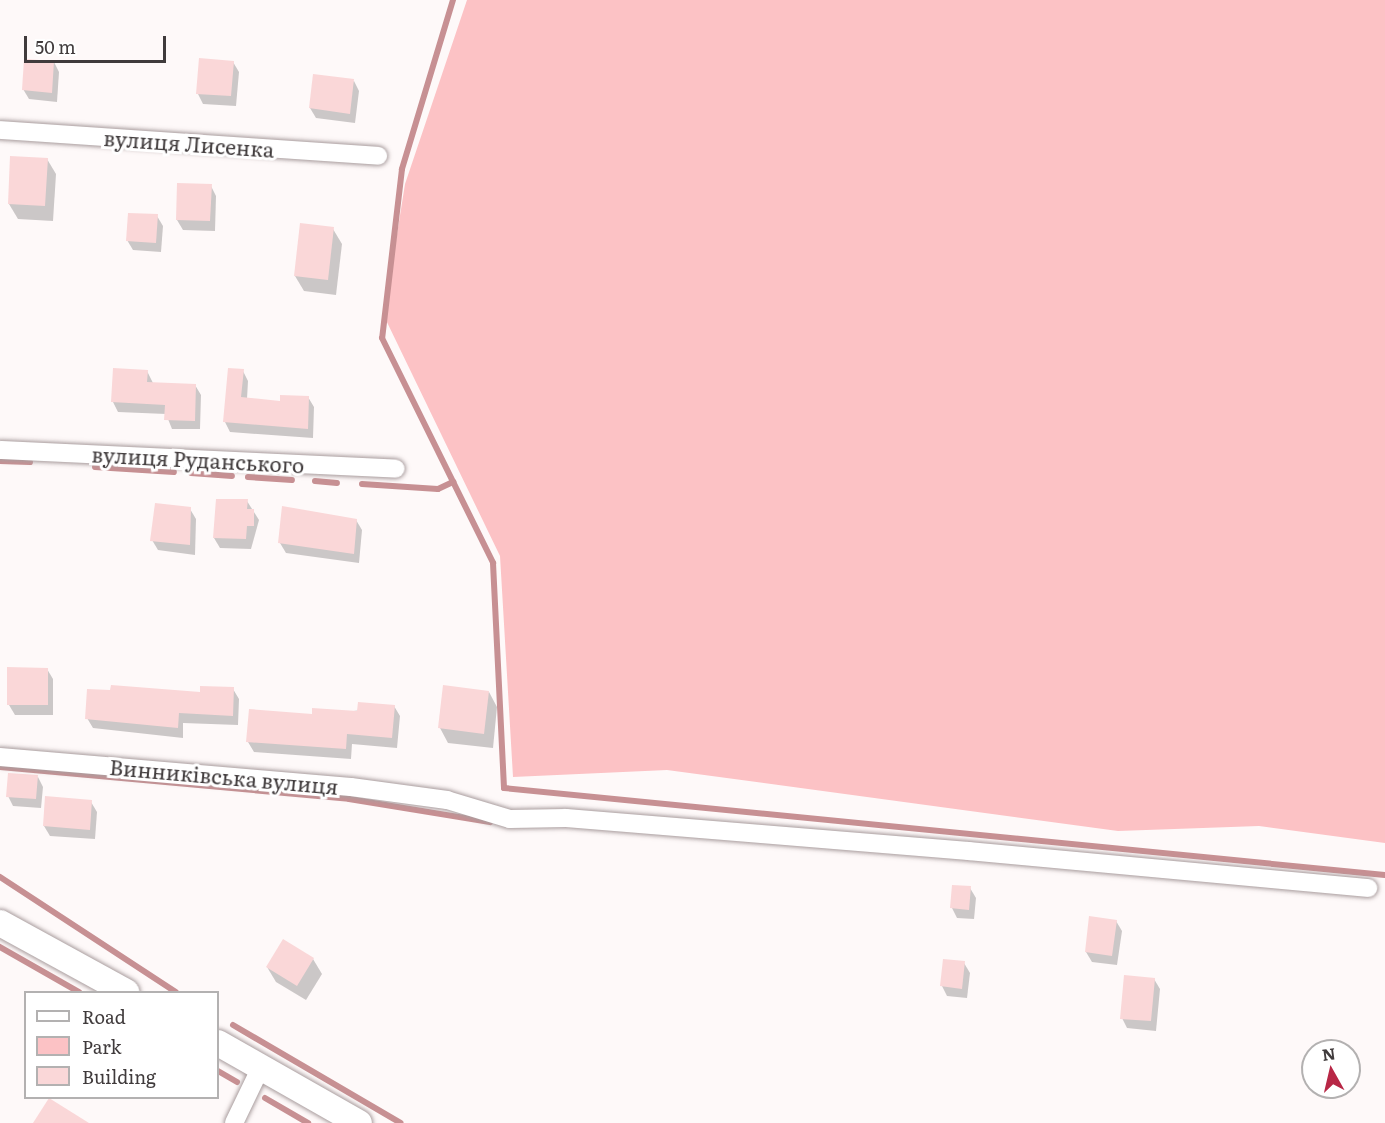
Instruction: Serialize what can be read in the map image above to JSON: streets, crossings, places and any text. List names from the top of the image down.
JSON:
{
  "streets": {
    "street": ["вулиця Лисенка", "вулиця Руданського", "Винниківська вулиця"]
  },
  "legend": ["Road", "Park", "Building"],
  "scale_bar": "50 m",
  "north": "top"
}
